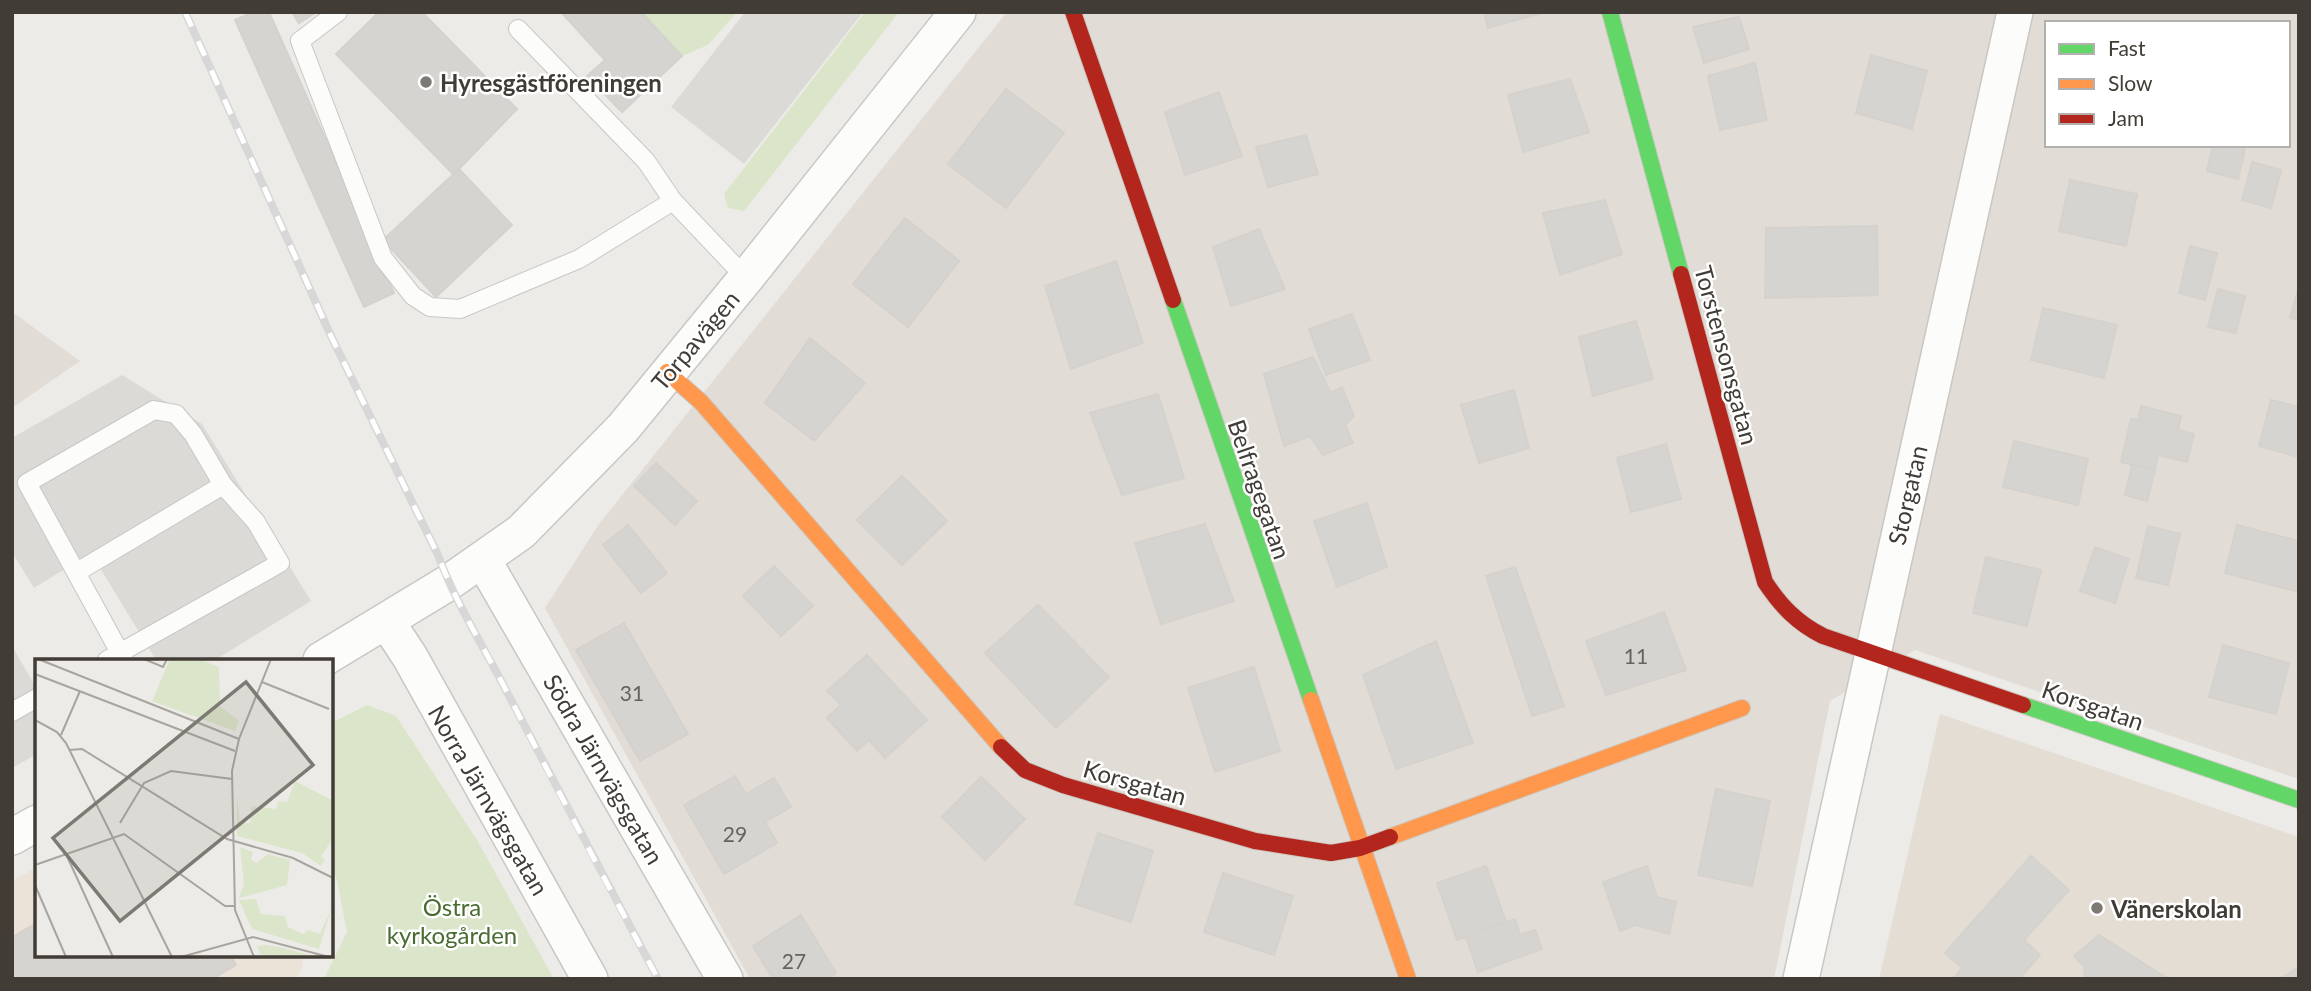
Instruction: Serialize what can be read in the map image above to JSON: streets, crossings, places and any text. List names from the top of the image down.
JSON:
{
  "streets": {
    "street": [
      "Torpavägen",
      "Torstensonsgatan",
      "Belfragegatan",
      "Storgatan",
      "Korsgatan",
      "Södra Järnvägsgatan",
      "Norra Järnvägsgatan"
    ]
  },
  "crossings": [
    ["Torpavägen", "Korsgatan"],
    ["Torpavägen", "Södra Järnvägsgatan"],
    ["Torpavägen", "Norra Järnvägsgatan"],
    ["Torstensonsgatan", "Storgatan"],
    ["Torstensonsgatan", "Korsgatan"],
    ["Belfragegatan", "Korsgatan"],
    ["Storgatan", "Korsgatan"]
  ],
  "parks": ["Östra kyrkogården"],
  "places": ["Hyresgästföreningen", "Vänerskolan"],
  "house_numbers": [
    "11",
    "31",
    "29",
    "27"
  ],
  "legend": ["Fast", "Slow", "Jam"]
}
